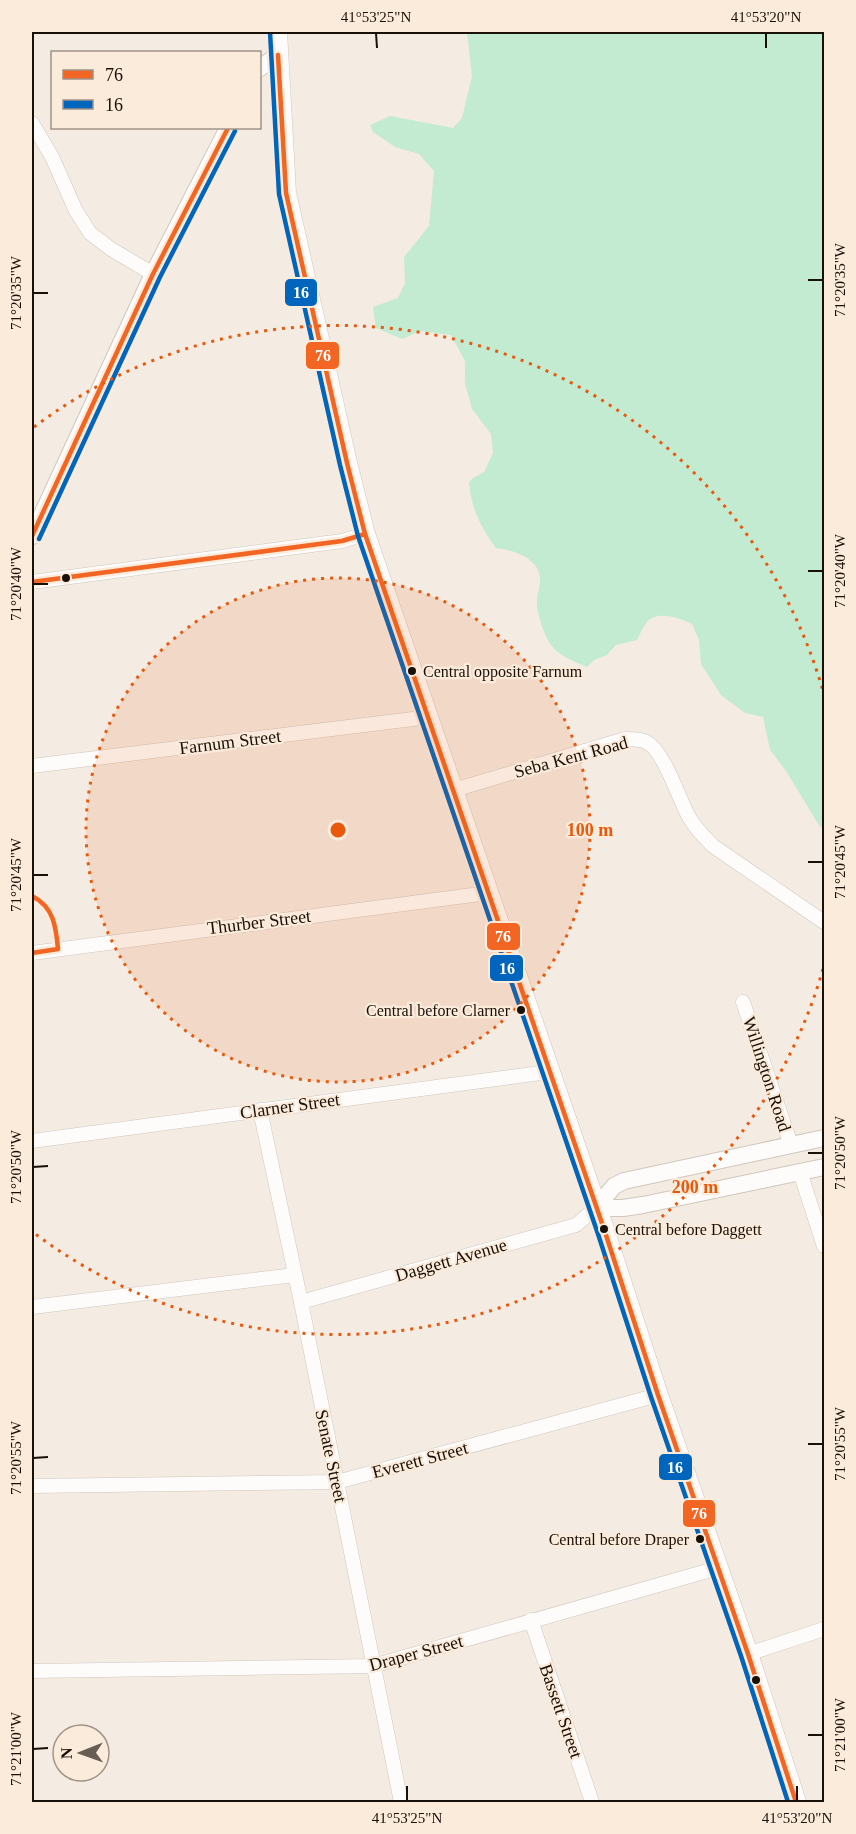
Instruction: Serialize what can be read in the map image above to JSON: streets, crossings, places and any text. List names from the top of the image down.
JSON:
{
  "streets": {
    "street": [
      "Farnum Street",
      "Seba Kent Road",
      "Thurber Street",
      "Willington Road",
      "Clarner Street",
      "Daggett Avenue",
      "Senate Street",
      "Everett Street",
      "Draper Street",
      "Bassett Street"
    ]
  },
  "crossings": [
    ["Willington Road", "Daggett Avenue"],
    ["Clarner Street", "Senate Street"],
    ["Daggett Avenue", "Senate Street"],
    ["Senate Street", "Everett Street"],
    ["Senate Street", "Draper Street"],
    ["Draper Street", "Bassett Street"]
  ],
  "places": [
    "Central opposite Farnum",
    "Central before Clarner",
    "Central before Daggett",
    "Central before Draper"
  ],
  "lines": ["transit line 16", "transit line 76"],
  "legend": ["76", "16"],
  "north": "left",
  "coordinates": [
    "41°53'25\"N",
    "41°53'20\"N",
    "71°20'35\"W",
    "71°20'40\"W",
    "71°20'45\"W",
    "71°20'50\"W",
    "71°20'55\"W",
    "71°21'00\"W"
  ],
  "rings": ["100 m", "200 m"]
}
